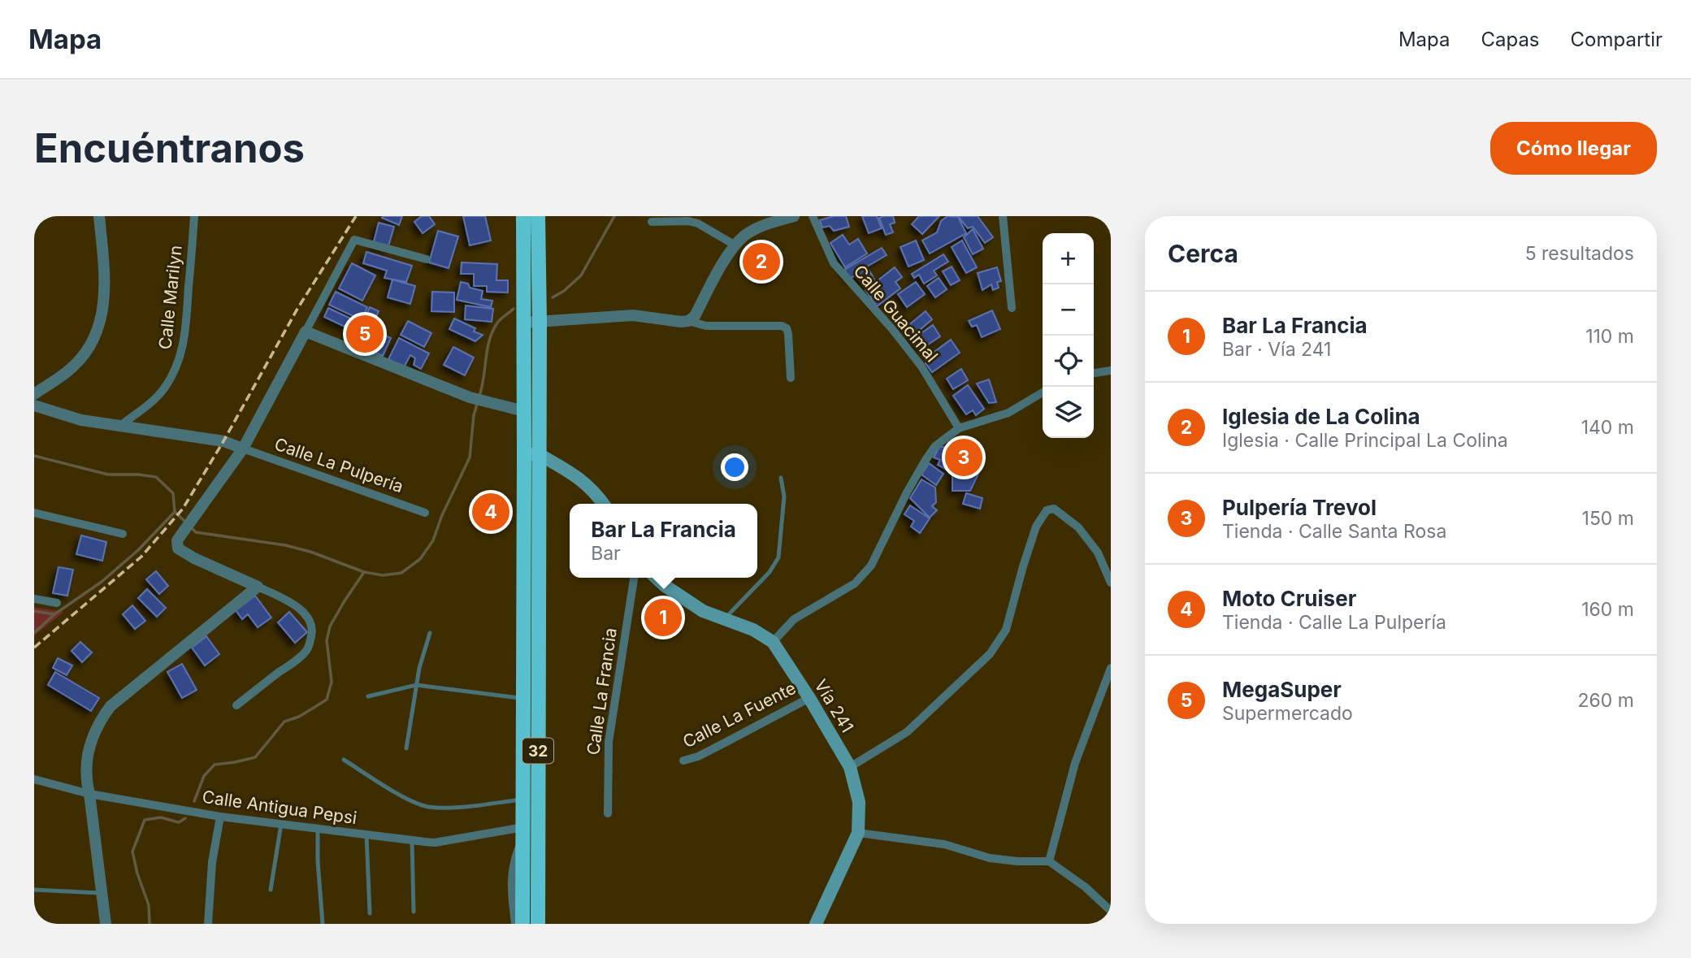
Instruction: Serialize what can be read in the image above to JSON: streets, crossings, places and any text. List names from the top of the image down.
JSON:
{
  "streets": {
    "highway": ["32"],
    "main road": ["Vía 241"],
    "street": [
      "Calle Marilyn",
      "Calle Guacimal",
      "Calle La Pulpería",
      "Calle La Francia",
      "Calle La Fuente",
      "Calle Antigua Pepsi"
    ]
  },
  "crossings": [
    ["Vía 241", "Calle La Fuente"],
    ["32", "Calle Antigua Pepsi"]
  ],
  "page": {
    "header": "Mapa",
    "nav": ["Mapa", "Capas", "Compartir"],
    "buttons": "Cómo llegar",
    "title": "Encuéntranos",
    "heading": ["Cerca", "5 resultados"],
    "map_buttons": ["+", "−"],
    "pins": [
      "2",
      "5",
      "3",
      "4",
      "1"
    ],
    "list": [
      {
        "mark": "1",
        "name": "Bar La Francia",
        "note": "Bar · Vía 241",
        "value": "110 m"
      },
      {
        "mark": "2",
        "name": "Iglesia de La Colina",
        "note": "Iglesia · Calle Principal La Colina",
        "value": "140 m"
      },
      {
        "mark": "3",
        "name": "Pulpería Trevol",
        "note": "Tienda · Calle Santa Rosa",
        "value": "150 m"
      },
      {
        "mark": "4",
        "name": "Moto Cruiser",
        "note": "Tienda · Calle La Pulpería",
        "value": "160 m"
      },
      {
        "mark": "5",
        "name": "MegaSuper",
        "note": "Supermercado",
        "value": "260 m"
      }
    ],
    "popup": ["Bar La Francia", "Bar"]
  }
}
